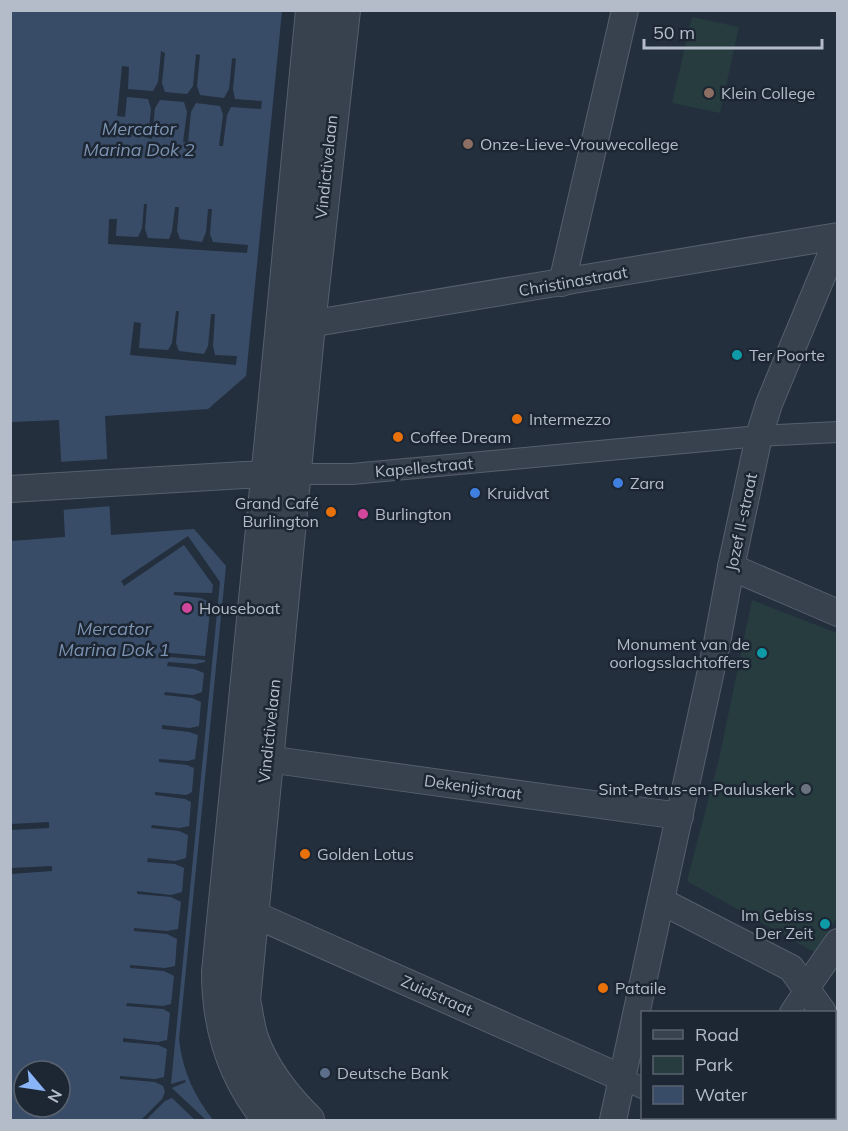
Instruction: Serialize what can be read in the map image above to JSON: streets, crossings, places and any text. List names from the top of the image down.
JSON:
{
  "streets": {
    "street": [
      "Vindictivelaan",
      "Christinastraat",
      "Kapellestraat",
      "Jozef II-straat",
      "Dekenijstraat",
      "Zuidstraat"
    ]
  },
  "crossings": [
    ["Vindictivelaan", "Christinastraat"],
    ["Vindictivelaan", "Kapellestraat"],
    ["Vindictivelaan", "Dekenijstraat"],
    ["Vindictivelaan", "Zuidstraat"],
    ["Christinastraat", "Jozef II-straat"],
    ["Kapellestraat", "Jozef II-straat"],
    ["Jozef II-straat", "Dekenijstraat"],
    ["Jozef II-straat", "Zuidstraat"]
  ],
  "water": ["Mercator Marina Dok 2", "Mercator Marina Dok 1"],
  "places": [
    "Klein College",
    "Onze-Lieve-Vrouwecollege",
    "Ter Poorte",
    "Intermezzo",
    "Coffee Dream",
    "Zara",
    "Kruidvat",
    "Grand Café Burlington",
    "Burlington",
    "Houseboat",
    "Monument van de oorlogsslachtoffers",
    "Sint-Petrus-en-Pauluskerk",
    "Golden Lotus",
    "Im Gebiss Der Zeit",
    "Pataile",
    "Deutsche Bank"
  ],
  "legend": ["Road", "Park", "Water"],
  "scale_bar": "50 m",
  "north": "bottom right"
}
